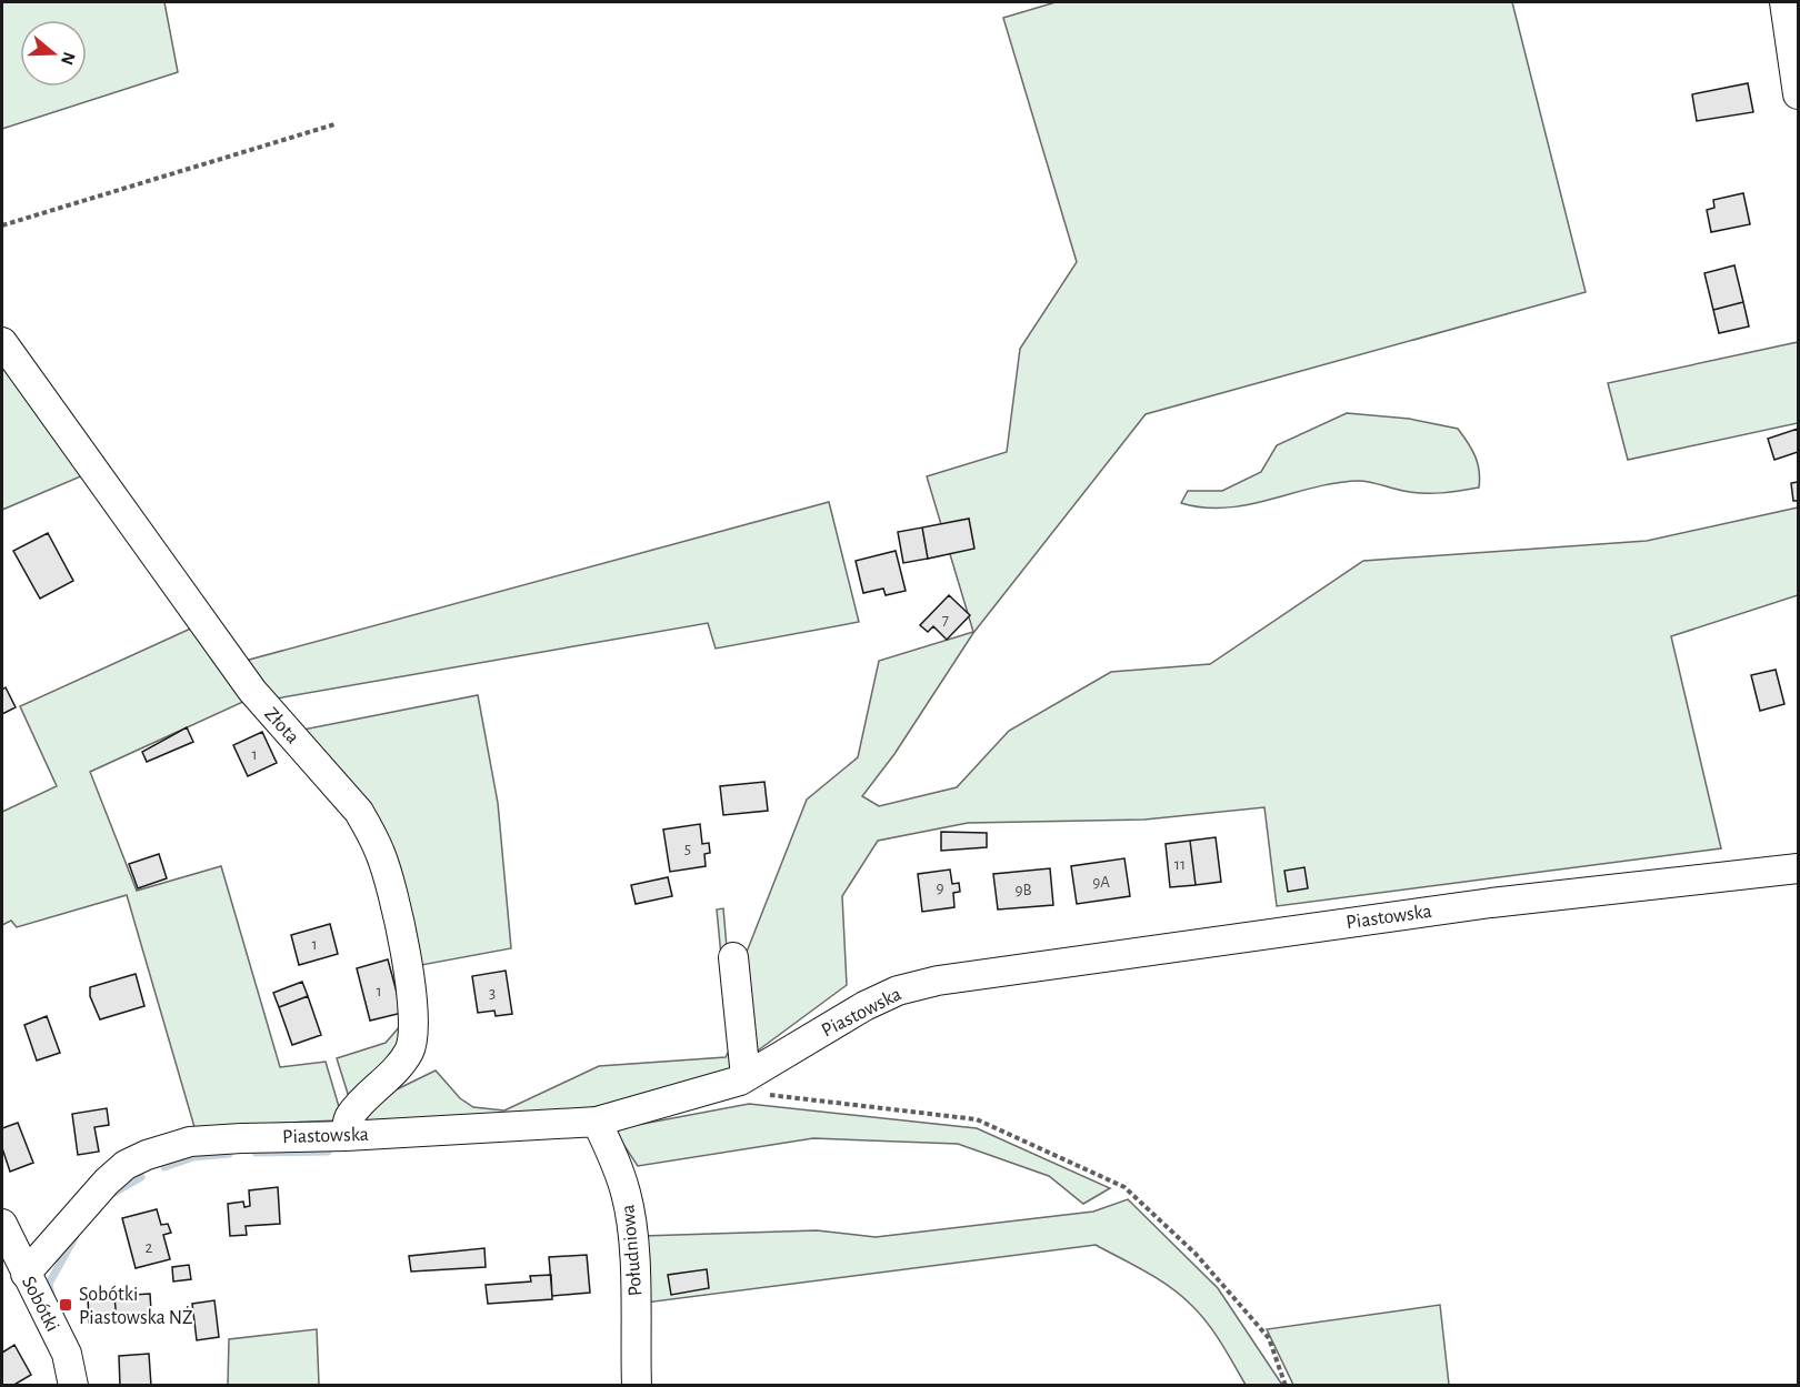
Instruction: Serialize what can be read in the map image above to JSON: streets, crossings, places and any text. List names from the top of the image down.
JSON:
{
  "streets": {
    "street": [
      "Złota",
      "Piastowska",
      "Południowa",
      "Sobótki"
    ]
  },
  "crossings": [
    ["Złota", "Piastowska"],
    ["Piastowska", "Południowa"],
    ["Piastowska", "Sobótki"]
  ],
  "places": {
    "transit": ["Sobótki Piastowska NŻ"]
  },
  "house_numbers": [
    "7",
    "1",
    "5",
    "11",
    "9A",
    "9",
    "9B",
    "1",
    "1",
    "3",
    "2"
  ],
  "north": "right"
}
